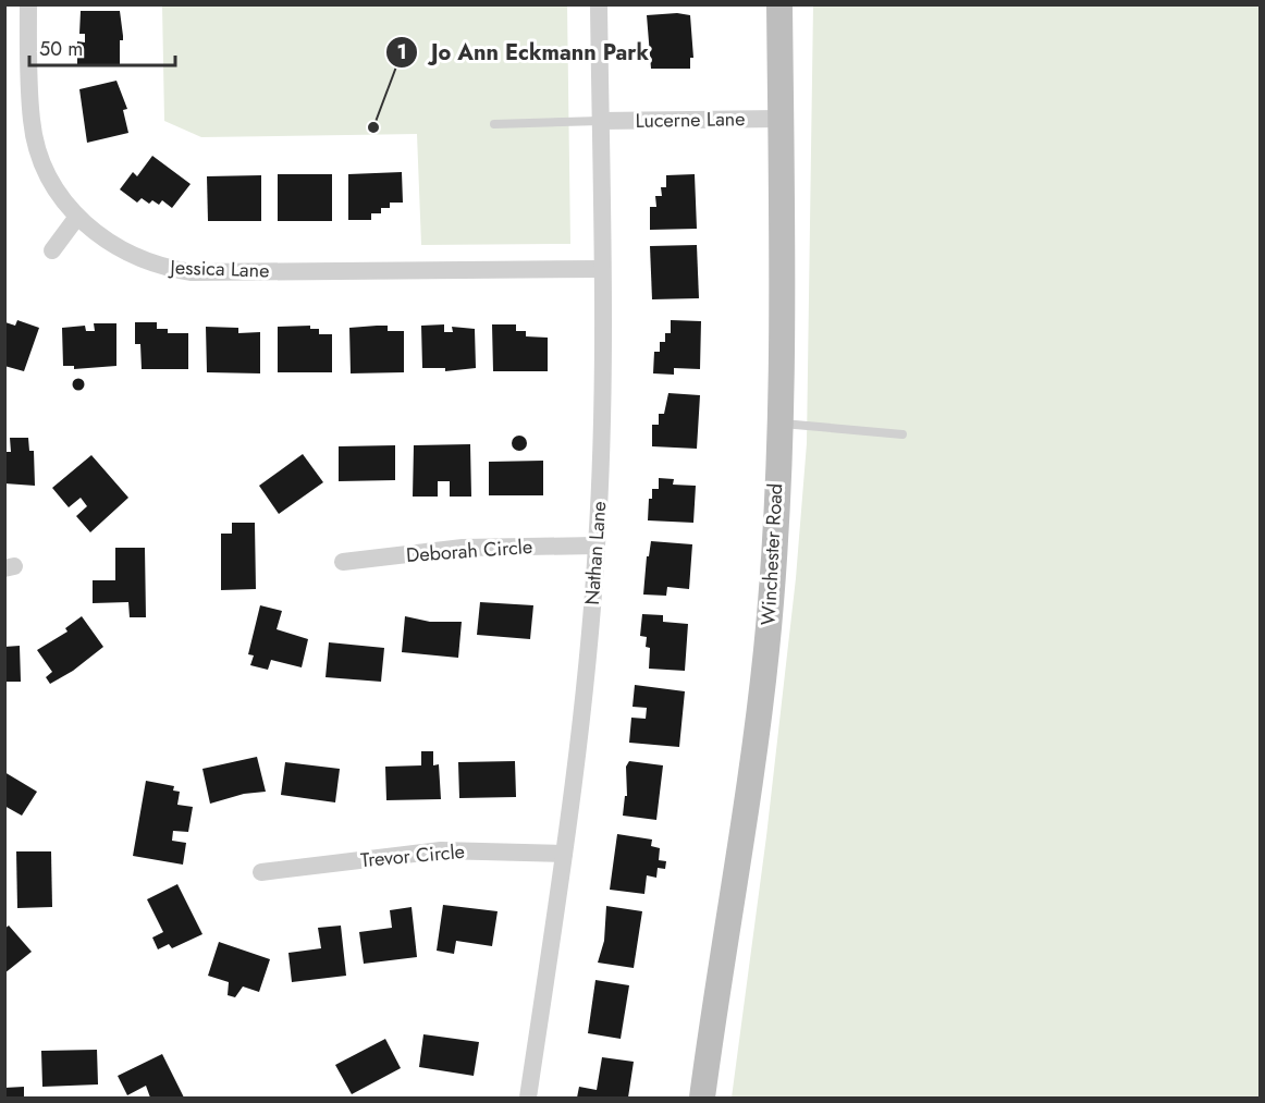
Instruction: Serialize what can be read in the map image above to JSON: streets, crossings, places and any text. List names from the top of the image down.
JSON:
{
  "streets": {
    "main road": ["Winchester Road"],
    "street": [
      "Lucerne Lane",
      "Jessica Lane",
      "Deborah Circle",
      "Nathan Lane",
      "Trevor Circle"
    ]
  },
  "crossings": [
    ["Lucerne Lane", "Nathan Lane"],
    ["Lucerne Lane", "Winchester Road"],
    ["Jessica Lane", "Nathan Lane"],
    ["Deborah Circle", "Nathan Lane"],
    ["Nathan Lane", "Trevor Circle"]
  ],
  "places": ["Jo Ann Eckmann Park"],
  "scale_bar": "50 m"
}
